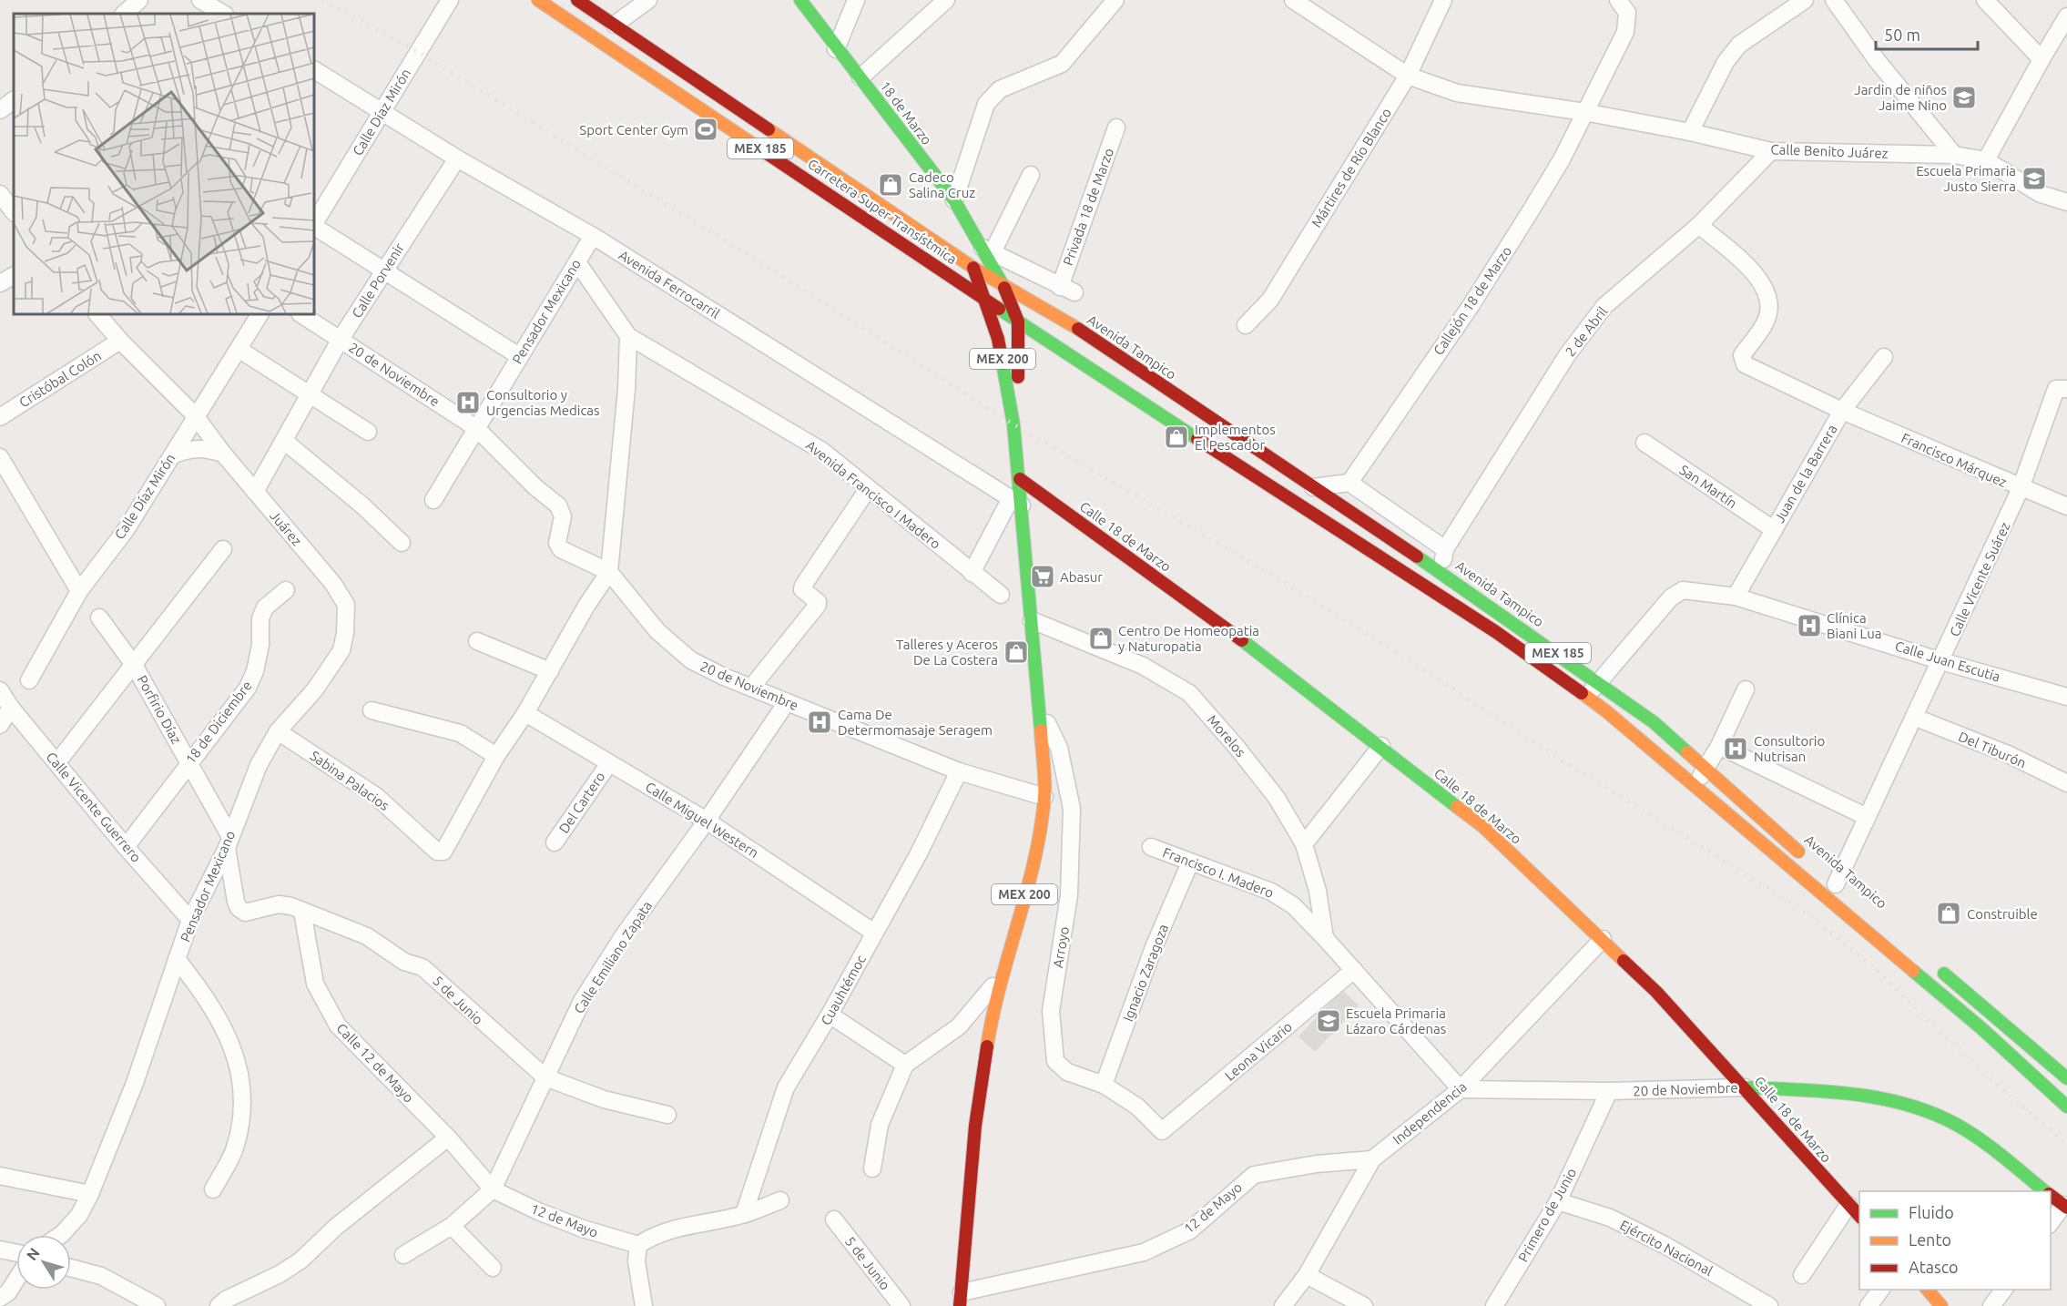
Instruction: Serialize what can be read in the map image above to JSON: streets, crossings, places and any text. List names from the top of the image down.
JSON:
{
  "streets": {
    "main road": [
      "18 de Marzo",
      "MEX 185",
      "Carretera Super Transístmica",
      "Avenida Tampico",
      "MEX 200",
      "20 de Noviembre",
      "Calle 18 de Marzo"
    ],
    "street": [
      "Calle Díaz Mirón",
      "Calle Benito Juárez",
      "Mártires de Río Blanco",
      "Privada 18 de Marzo",
      "Calle Porvenir",
      "Avenida Ferrocarril",
      "Callejón 18 de Marzo",
      "Pensador Mexicano",
      "2 de Abril",
      "Cristóbal Colón",
      "Francisco Márquez",
      "Juan de la Barrera",
      "San Martín",
      "Avenida Francisco I Madero",
      "Juárez",
      "Calle Vicente Suárez",
      "Calle Juan Escutia",
      "Porfirio Díaz",
      "18 de Diciembre",
      "Morelos",
      "Del Tiburón",
      "Sabina Palacios",
      "Del Cartero",
      "Calle Vicente Guerrero",
      "Calle Miguel Western",
      "Francisco I. Madero",
      "Arroyo",
      "Calle Emiliano Zapata",
      "Ignacio Zaragoza",
      "Cuauhtémoc",
      "5 de Junio",
      "Leona Vicario",
      "Calle 12 de Mayo",
      "Independencia",
      "12 de Mayo",
      "Primero de Junio",
      "Ejército Nacional"
    ]
  },
  "crossings": [
    ["Calle Díaz Mirón", "Avenida Ferrocarril"],
    ["Calle Díaz Mirón", "Juárez"],
    ["18 de Marzo", "Privada 18 de Marzo"],
    ["18 de Marzo", "Carretera Super Transístmica"],
    ["18 de Marzo", "Avenida Tampico"],
    ["18 de Marzo", "MEX 200"],
    ["MEX 185", "Carretera Super Transístmica"],
    ["MEX 185", "MEX 200"],
    ["MEX 185", "Calle Juan Escutia"],
    ["Calle Benito Juárez", "Mártires de Río Blanco"],
    ["Calle Benito Juárez", "Callejón 18 de Marzo"],
    ["Calle Benito Juárez", "2 de Abril"],
    ["Carretera Super Transístmica", "Avenida Tampico"],
    ["Carretera Super Transístmica", "MEX 200"],
    ["Calle Porvenir", "Avenida Ferrocarril"],
    ["Calle Porvenir", "20 de Noviembre"],
    ["Calle Porvenir", "Juárez"],
    ["Avenida Ferrocarril", "Pensador Mexicano"],
    ["Avenida Ferrocarril", "MEX 200"],
    ["Pensador Mexicano", "20 de Noviembre"],
    ["Pensador Mexicano", "Juárez"],
    ["Pensador Mexicano", "Porfirio Díaz"],
    ["Pensador Mexicano", "Sabina Palacios"],
    ["Pensador Mexicano", "Calle Vicente Guerrero"],
    ["Pensador Mexicano", "5 de Junio"],
    ["2 de Abril", "Francisco Márquez"],
    ["Avenida Tampico", "MEX 200"],
    ["Avenida Tampico", "Calle Juan Escutia"],
    ["MEX 200", "20 de Noviembre"],
    ["MEX 200", "Calle 18 de Marzo"],
    ["MEX 200", "Morelos"],
    ["MEX 200", "Arroyo"],
    ["MEX 200", "12 de Mayo"],
    ["20 de Noviembre", "Calle 18 de Marzo"],
    ["20 de Noviembre", "Calle Emiliano Zapata"],
    ["20 de Noviembre", "Cuauhtémoc"],
    ["20 de Noviembre", "Independencia"],
    ["20 de Noviembre", "Primero de Junio"],
    ["Cristóbal Colón", "Juárez"],
    ["Francisco Márquez", "Juan de la Barrera"],
    ["Francisco Márquez", "Calle Vicente Suárez"],
    ["Juan de la Barrera", "San Martín"],
    ["Juan de la Barrera", "Calle Juan Escutia"],
    ["Calle 18 de Marzo", "Independencia"],
    ["Calle Vicente Suárez", "Calle Juan Escutia"],
    ["Calle Vicente Suárez", "Del Tiburón"],
    ["Porfirio Díaz", "18 de Diciembre"],
    ["Porfirio Díaz", "5 de Junio"],
    ["18 de Diciembre", "Calle Vicente Guerrero"],
    ["Morelos", "Francisco I. Madero"],
    ["Del Cartero", "Calle Miguel Western"],
    ["Calle Miguel Western", "Calle Emiliano Zapata"],
    ["Calle Miguel Western", "Cuauhtémoc"],
    ["Francisco I. Madero", "Ignacio Zaragoza"],
    ["Francisco I. Madero", "Leona Vicario"],
    ["Arroyo", "Ignacio Zaragoza"],
    ["Arroyo", "Leona Vicario"],
    ["Calle Emiliano Zapata", "5 de Junio"],
    ["Calle Emiliano Zapata", "Calle 12 de Mayo"],
    ["Calle Emiliano Zapata", "12 de Mayo"],
    ["5 de Junio", "Calle 12 de Mayo"],
    ["Calle 12 de Mayo", "12 de Mayo"],
    ["Independencia", "12 de Mayo"],
    ["Primero de Junio", "Ejército Nacional"]
  ],
  "places": {
    "school or university": ["Jardin de niños Jaime Nino", "Escuela Primaria Justo Sierra", "Escuela Primaria Lázaro Cárdenas"],
    "sports": ["Sport Center Gym"],
    "shop": [
      "Cadeco Salina Cruz",
      "Implementos El Pescador",
      "Centro De Homeopatia y Naturopatia",
      "Talleres y Aceros De La Costera",
      "Construible"
    ],
    "hospital": [
      "Consultorio y Urgencias Medicas",
      "Clínica Biani Lua",
      "Cama De Determomasaje Seragem",
      "Consultorio Nutrisan"
    ],
    "supermarket": ["Abasur"]
  },
  "legend": ["Fluido", "Lento", "Atasco"],
  "scale_bar": "50 m",
  "north": "top left"
}
